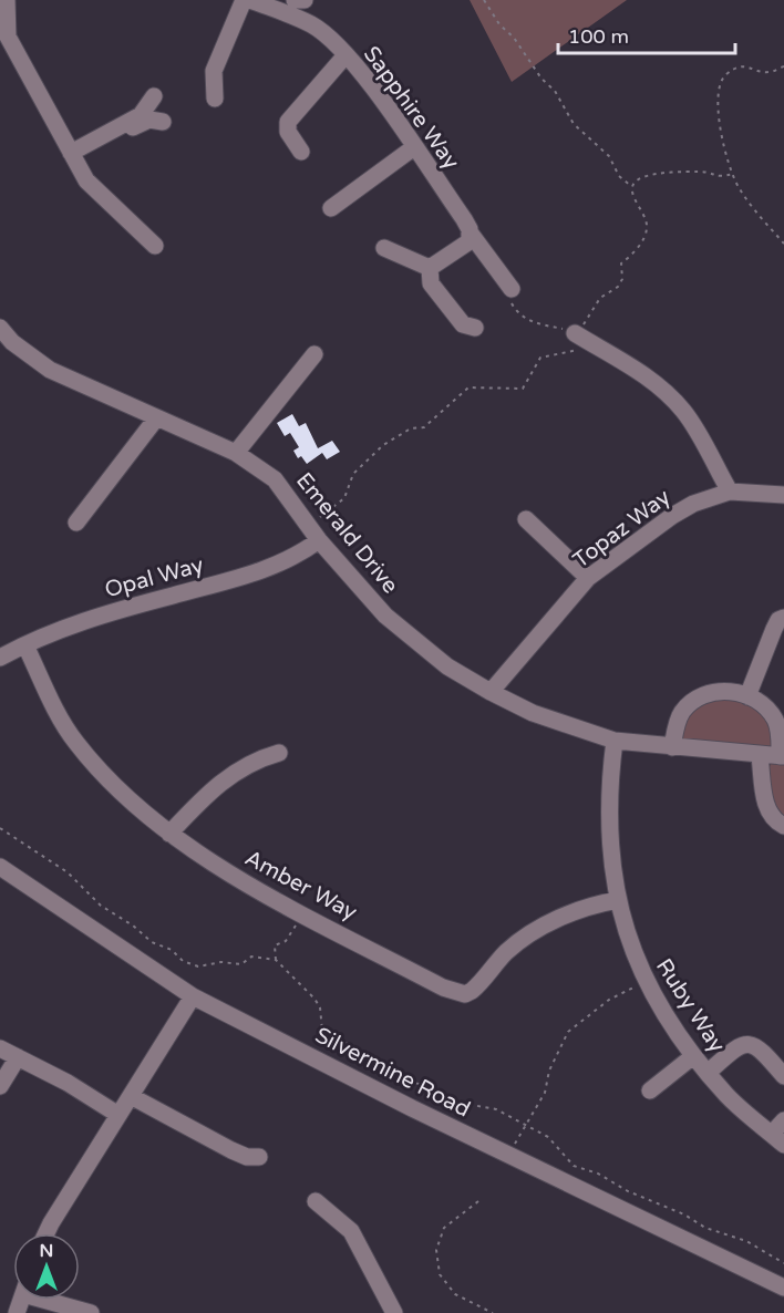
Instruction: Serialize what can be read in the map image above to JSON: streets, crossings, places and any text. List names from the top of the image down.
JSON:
{
  "streets": {
    "street": [
      "Sapphire Way",
      "Topaz Way",
      "Emerald Drive",
      "Opal Way",
      "Amber Way",
      "Ruby Way",
      "Silvermine Road"
    ]
  },
  "crossings": [
    ["Topaz Way", "Emerald Drive"],
    ["Emerald Drive", "Opal Way"],
    ["Emerald Drive", "Ruby Way"],
    ["Opal Way", "Amber Way"],
    ["Amber Way", "Ruby Way"]
  ],
  "scale_bar": "100 m",
  "north": "top"
}
